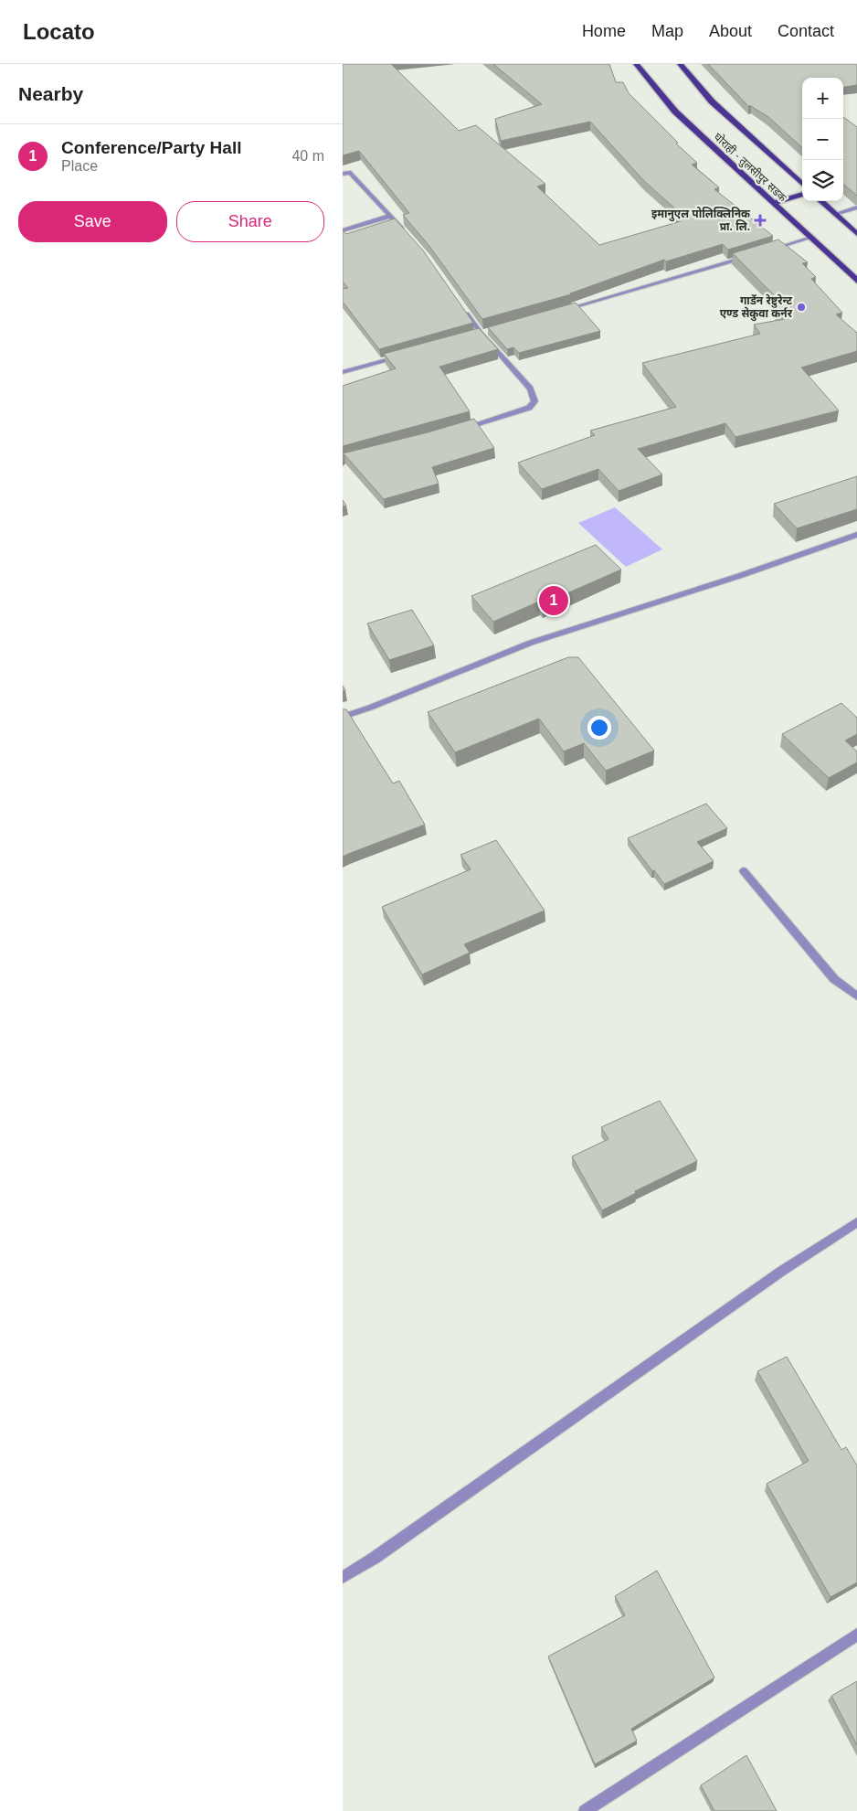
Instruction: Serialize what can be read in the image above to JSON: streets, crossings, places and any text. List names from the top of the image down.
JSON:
{
  "streets": {
    "main road": ["घोराही - तुलसीपुर सडक"]
  },
  "places": {
    "health": ["इमानुएल पोलिक्लिनिक प्रा. लि."],
    "other": ["गार्डेन रेष्टुरेन्ट एण्ड सेकुवा कर्नर"]
  },
  "page": {
    "header": "Locato",
    "nav": [
      "Home",
      "Map",
      "About",
      "Contact"
    ],
    "heading": "Nearby",
    "map_buttons": ["+", "−"],
    "list": [
      {
        "mark": "1",
        "name": "Conference/Party Hall",
        "note": "Place",
        "value": "40 m"
      }
    ],
    "buttons": ["Save", "Share"],
    "pins": "1"
  }
}
